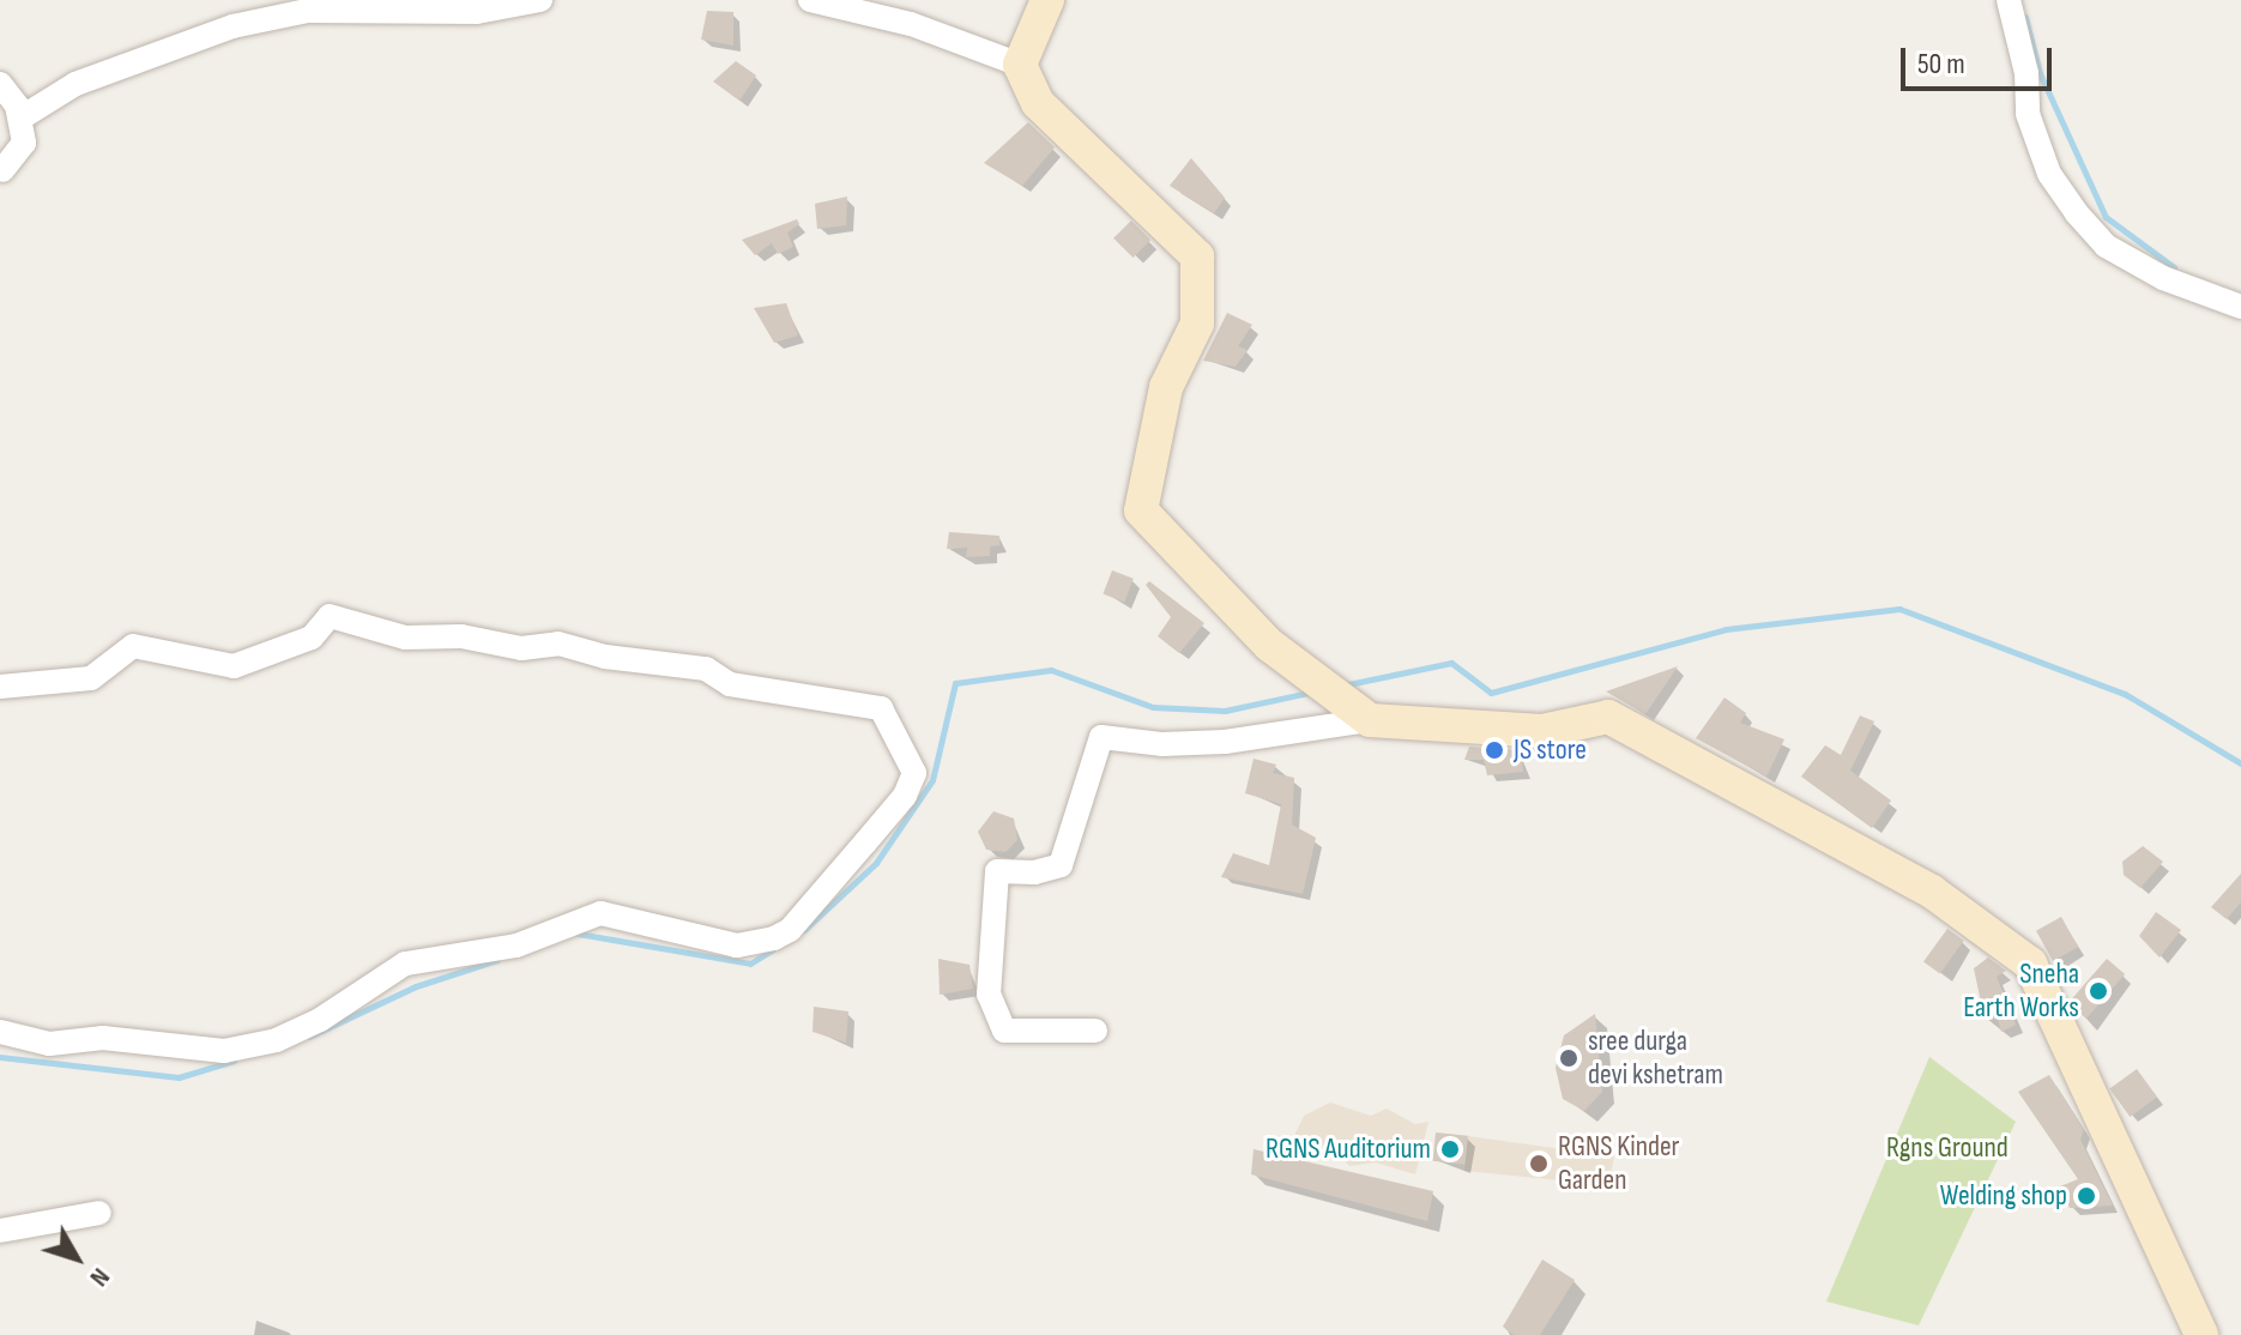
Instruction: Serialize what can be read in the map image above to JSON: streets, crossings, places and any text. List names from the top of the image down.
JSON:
{
  "parks": ["Rgns Ground"],
  "places": [
    "JS store",
    "Sneha Earth Works",
    "sree durga devi kshetram",
    "RGNS Auditorium",
    "RGNS Kinder Garden",
    "Welding shop"
  ],
  "scale_bar": "50 m",
  "north": "bottom right"
}
